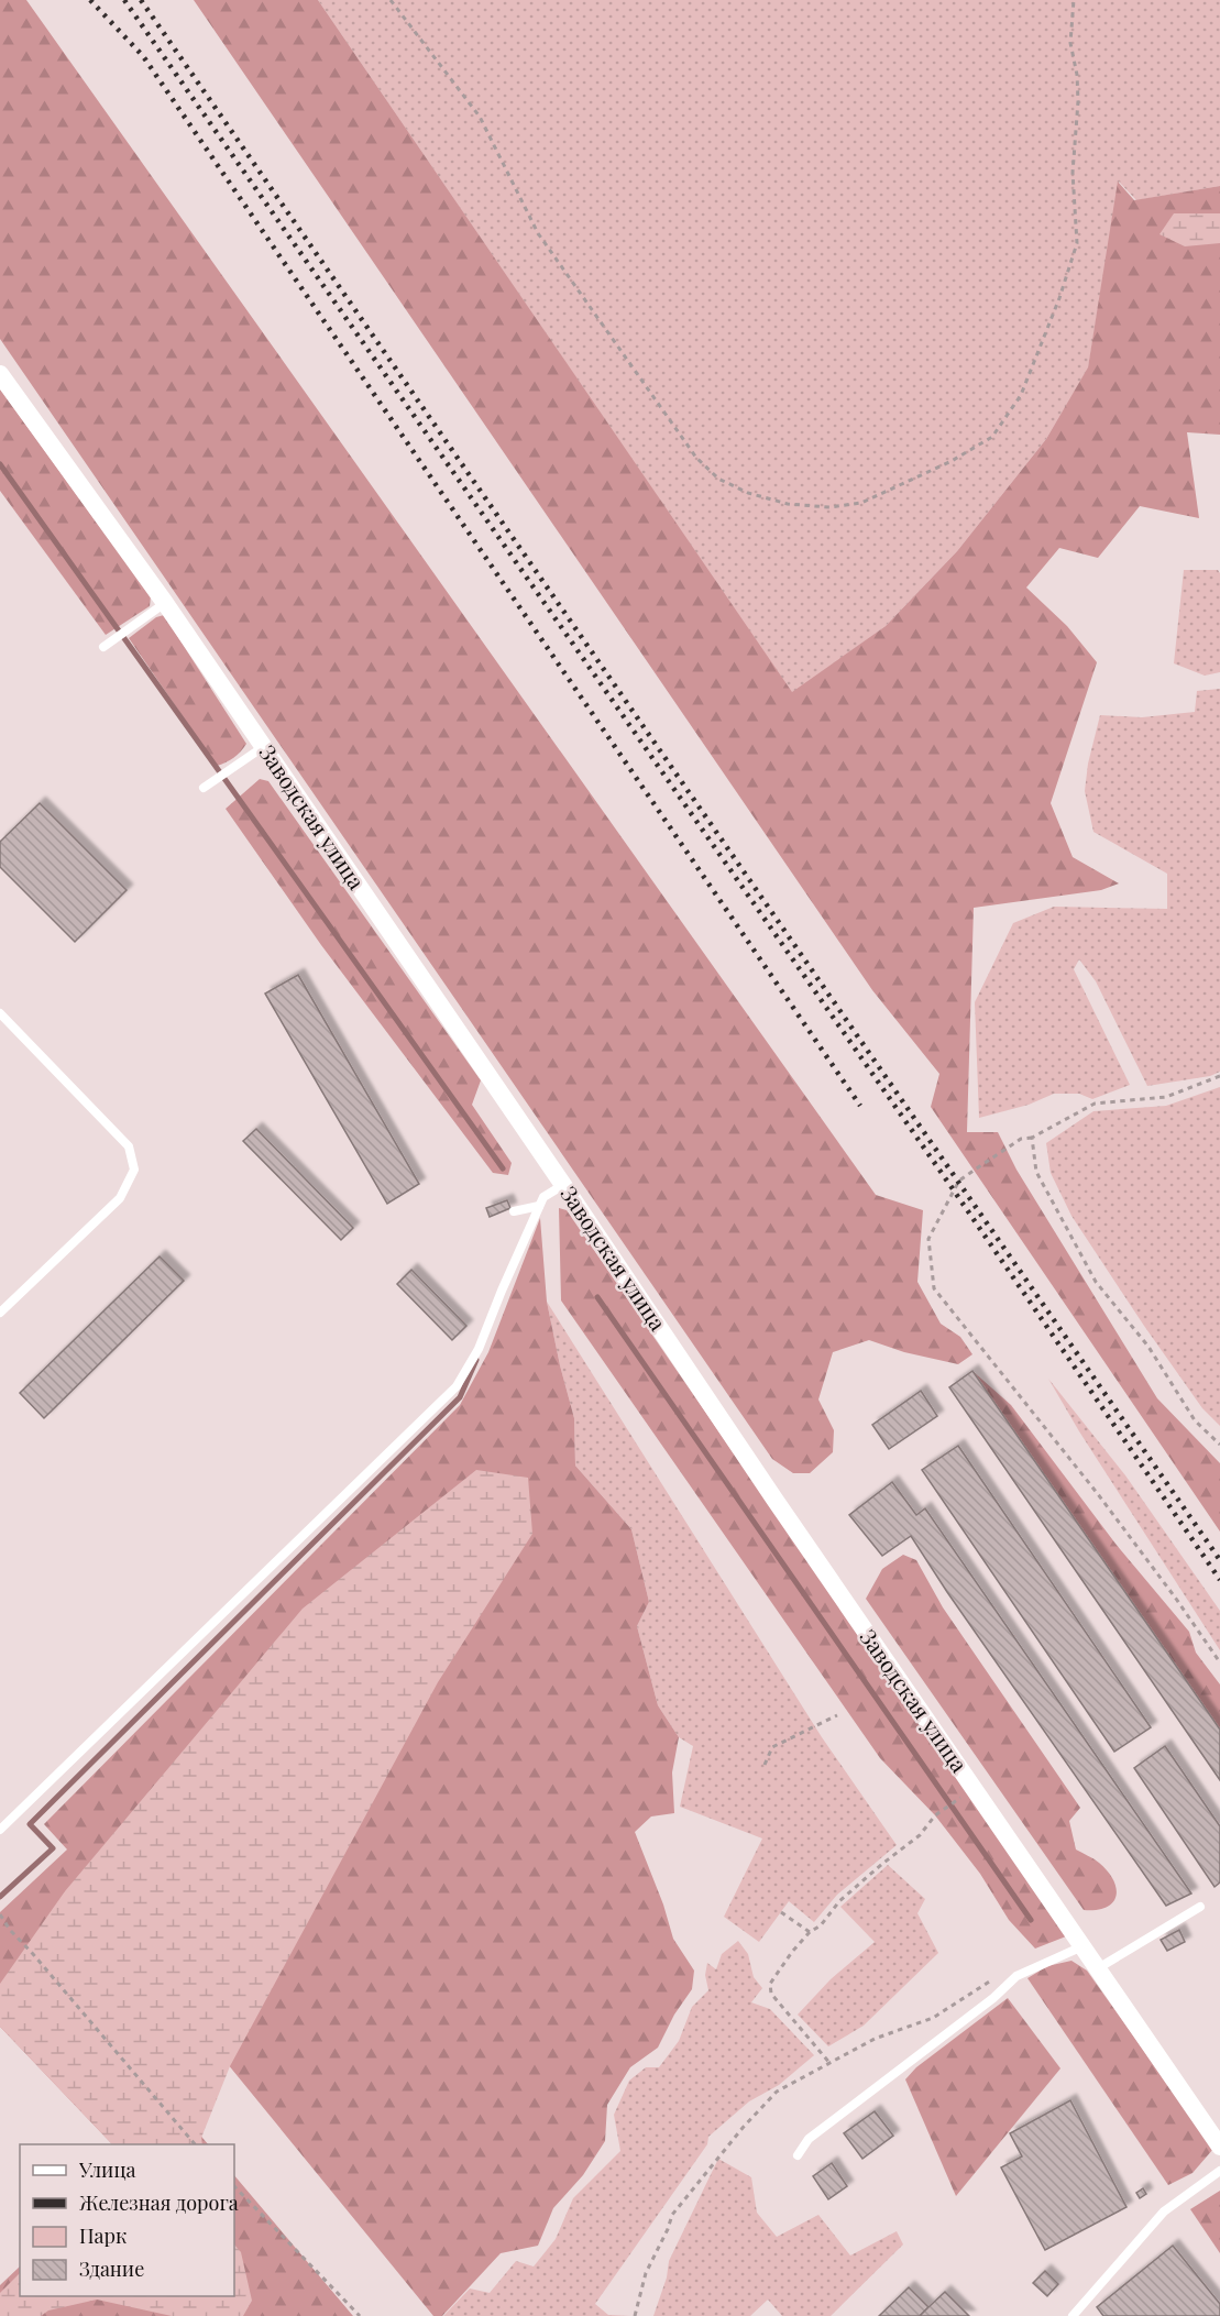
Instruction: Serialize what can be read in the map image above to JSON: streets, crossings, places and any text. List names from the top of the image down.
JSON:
{
  "streets": {
    "street": ["Заводская улица"]
  },
  "legend": [
    "Улица",
    "Железная дорога",
    "Парк",
    "Здание"
  ]
}
